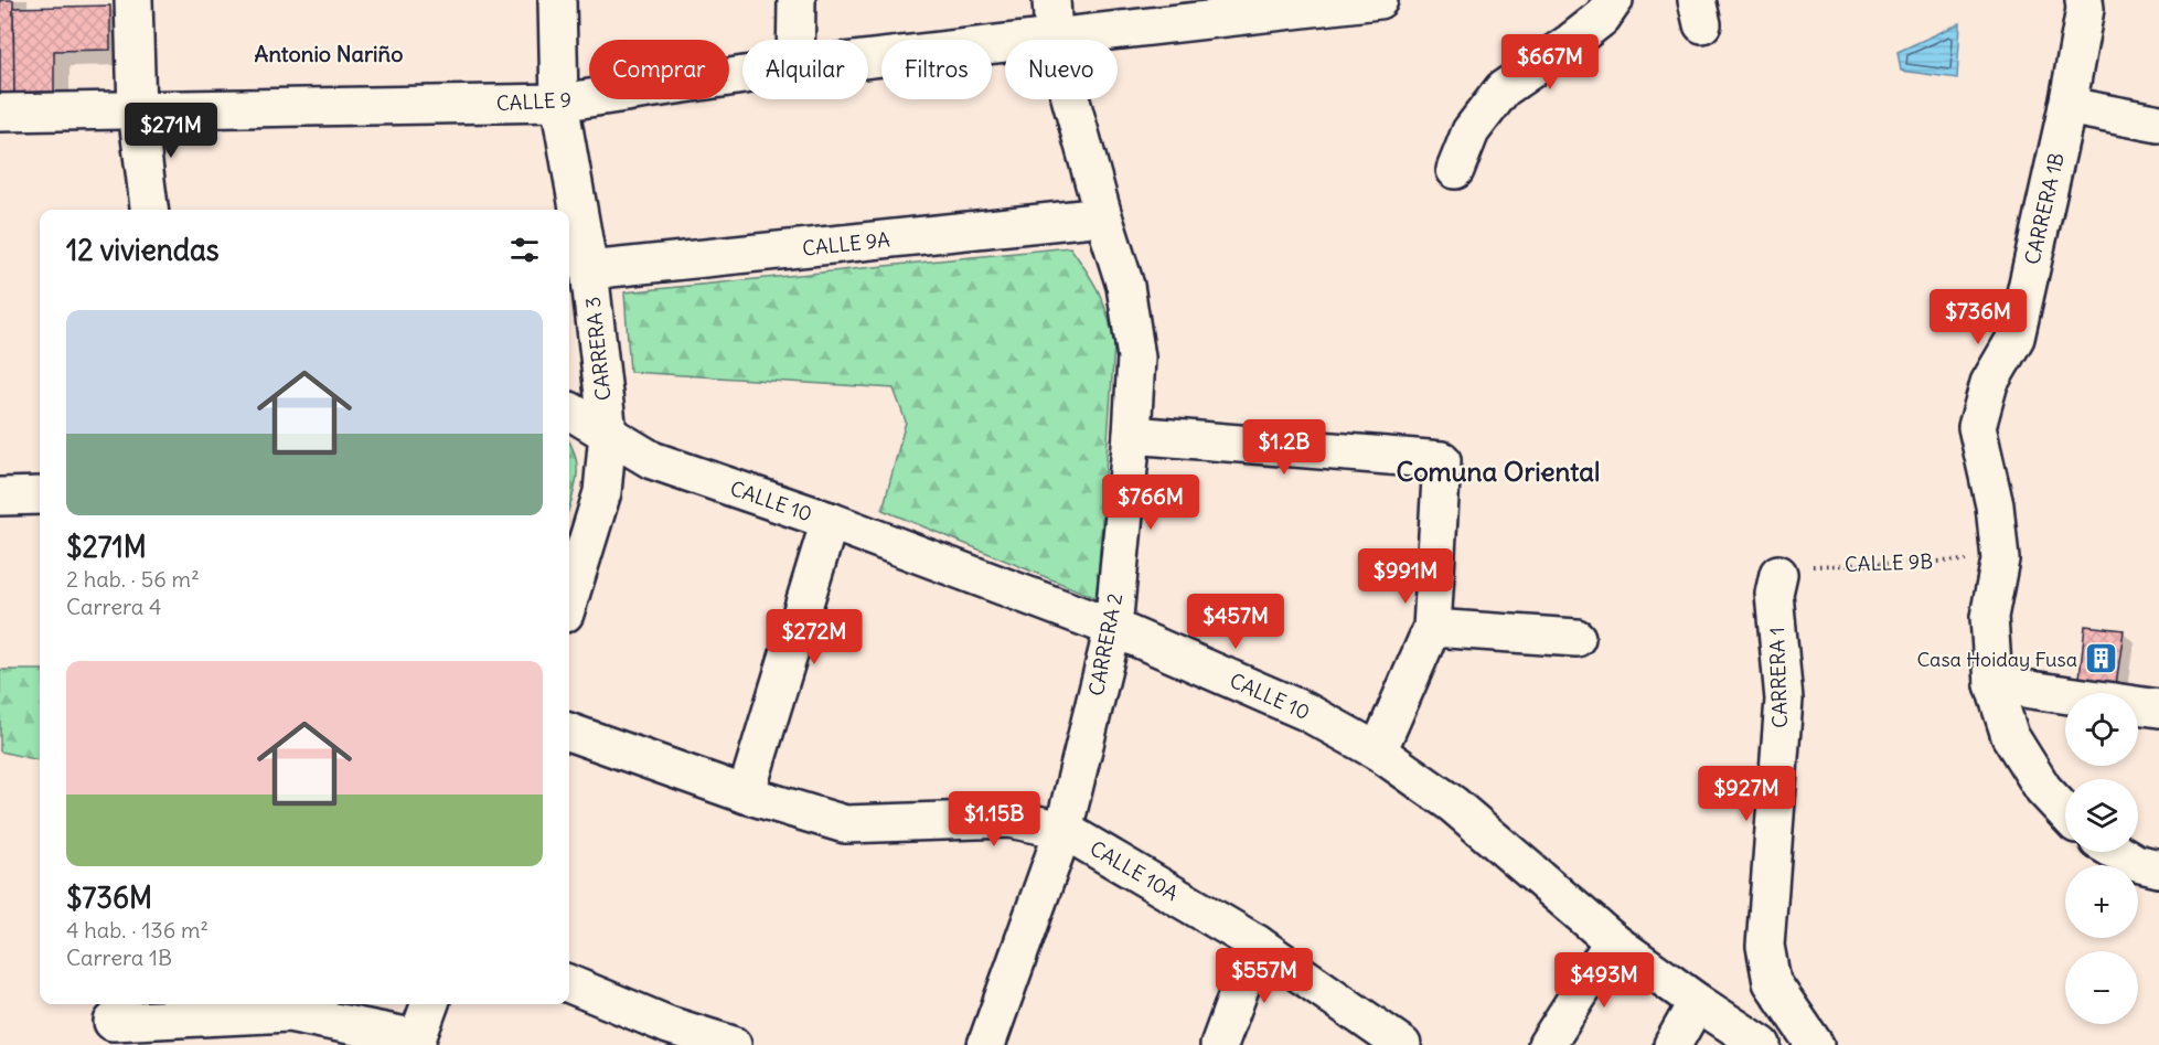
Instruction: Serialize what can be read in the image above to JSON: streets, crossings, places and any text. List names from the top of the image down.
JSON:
{
  "streets": {
    "street": [
      "CALLE 9",
      "CARRERA 1B",
      "CALLE 9A",
      "CARRERA 3",
      "CALLE 10",
      "CARRERA 2",
      "CARRERA 1",
      "CALLE 10A"
    ],
    "path": ["CALLE 9B"]
  },
  "crossings": [
    ["CALLE 9", "CARRERA 3"],
    ["CALLE 9", "CARRERA 2"],
    ["CARRERA 1B", "CALLE 9B"],
    ["CALLE 9A", "CARRERA 3"],
    ["CALLE 9A", "CARRERA 2"],
    ["CARRERA 3", "CALLE 10"],
    ["CALLE 10", "CARRERA 2"],
    ["CALLE 9B", "CARRERA 1"],
    ["CARRERA 2", "CALLE 10A"]
  ],
  "districts": ["Antonio Nariño", "Comuna Oriental"],
  "places": {
    "building": ["Casa Hoiday Fusa"]
  },
  "page": {
    "price": [
      "$667M",
      "$271M",
      "$736M",
      "$1.2B",
      "$766M",
      "$991M",
      "$457M",
      "$272M",
      "$927M",
      "$1.15B",
      "$557M",
      "$493M"
    ],
    "chip": [
      "Comprar",
      "Alquilar",
      "Filtros",
      "Nuevo"
    ],
    "heading": "12 viviendas",
    "list": [
      {
        "name": "$271M",
        "note": "2 hab. · 56 m² · Carrera 4"
      },
      {
        "name": "$736M",
        "note": "4 hab. · 136 m² · Carrera 1B"
      }
    ],
    "map_buttons": ["+", "−"]
  }
}
